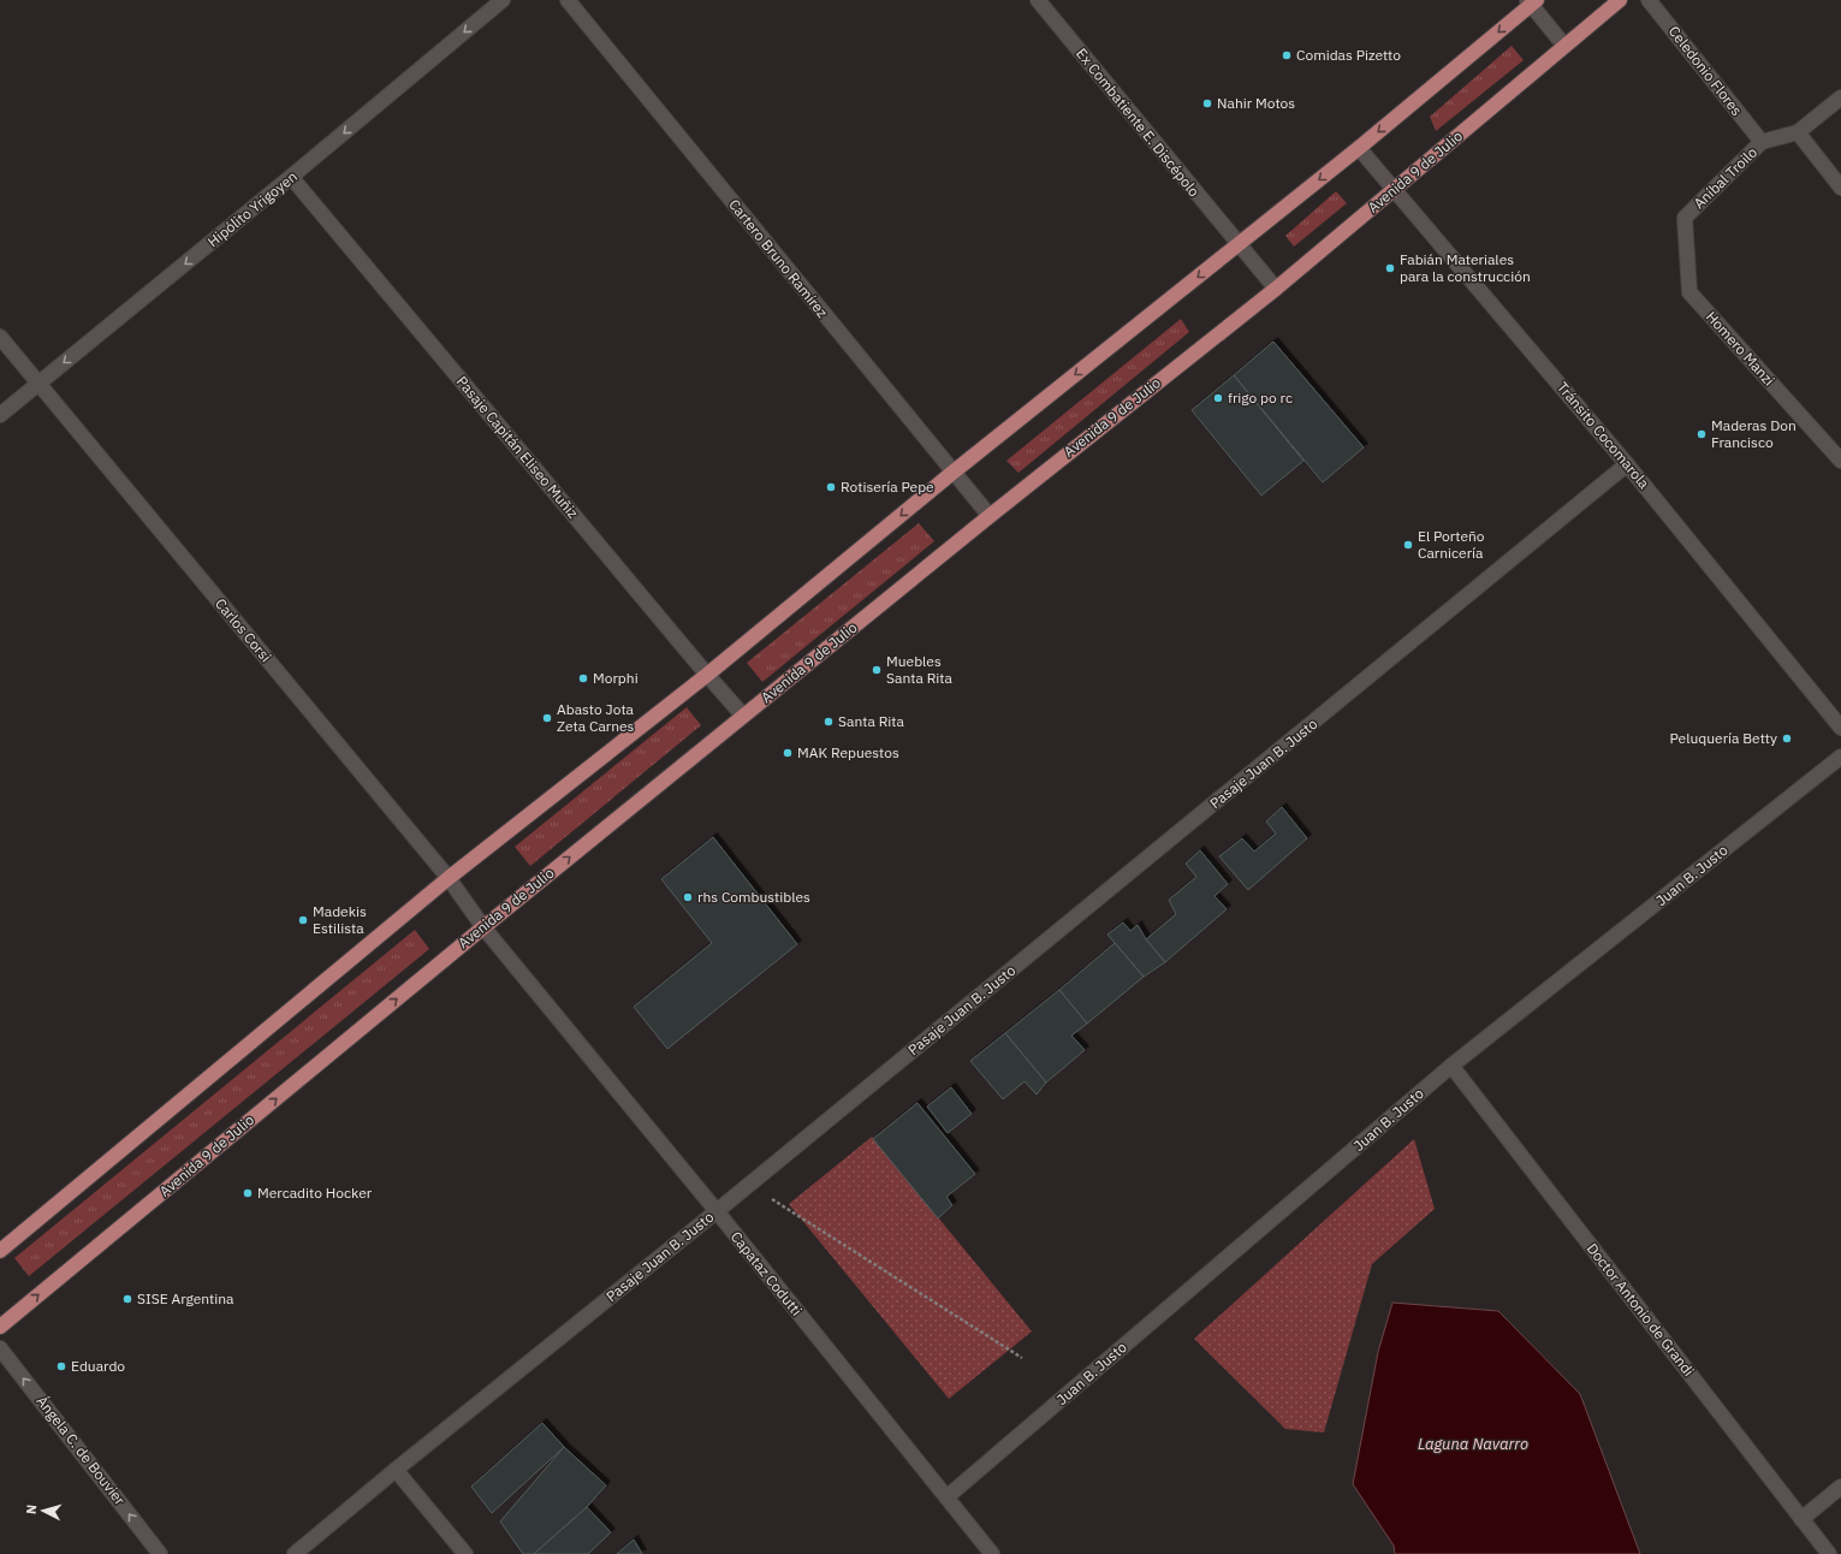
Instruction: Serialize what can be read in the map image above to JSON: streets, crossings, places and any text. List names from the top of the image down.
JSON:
{
  "streets": {
    "main road": ["Avenida 9 de Julio"],
    "street": [
      "Celedonio Flores",
      "Ex Combatiente E. Discépolo",
      "Aníbal Troilo",
      "Hipólito Yrigoyen",
      "Cartero Bruno Ramírez",
      "Homero Manzi",
      "Tránsito Cocomarola",
      "Pasaje Capitán Eliseo Muñiz",
      "Carlos Corsi",
      "Pasaje Juan B. Justo",
      "Juan B. Justo",
      "Capataz Codutti",
      "Doctor Antonio de Grandi",
      "Ángela C. de Bouvier"
    ]
  },
  "crossings": [
    ["Celedonio Flores", "Aníbal Troilo"],
    ["Ex Combatiente E. Discépolo", "Avenida 9 de Julio"],
    ["Avenida 9 de Julio", "Cartero Bruno Ramírez"],
    ["Avenida 9 de Julio", "Tránsito Cocomarola"],
    ["Avenida 9 de Julio", "Pasaje Capitán Eliseo Muñiz"],
    ["Avenida 9 de Julio", "Carlos Corsi"],
    ["Avenida 9 de Julio", "Capataz Codutti"],
    ["Aníbal Troilo", "Homero Manzi"],
    ["Hipólito Yrigoyen", "Pasaje Capitán Eliseo Muñiz"],
    ["Hipólito Yrigoyen", "Carlos Corsi"],
    ["Tránsito Cocomarola", "Pasaje Juan B. Justo"],
    ["Carlos Corsi", "Capataz Codutti"],
    ["Pasaje Juan B. Justo", "Capataz Codutti"],
    ["Juan B. Justo", "Capataz Codutti"],
    ["Juan B. Justo", "Doctor Antonio de Grandi"]
  ],
  "one_way": ["Hipólito Yrigoyen", "Ángela C. de Bouvier"],
  "water": ["Laguna Navarro"],
  "places": [
    "Comidas Pizetto",
    "Nahir Motos",
    "Fabián Materiales para la construcción",
    "frigo po rc",
    "Maderas Don Francisco",
    "Rotisería Pepe",
    "El Porteño Carnicería",
    "Muebles Santa Rita",
    "Morphi",
    "Abasto Jota Zeta Carnes",
    "Santa Rita",
    "Peluquería Betty",
    "MAK Repuestos",
    "rhs Combustibles",
    "Madekis Estilista",
    "Mercadito Hocker",
    "SISE Argentina",
    "Eduardo"
  ],
  "north": "left"
}
